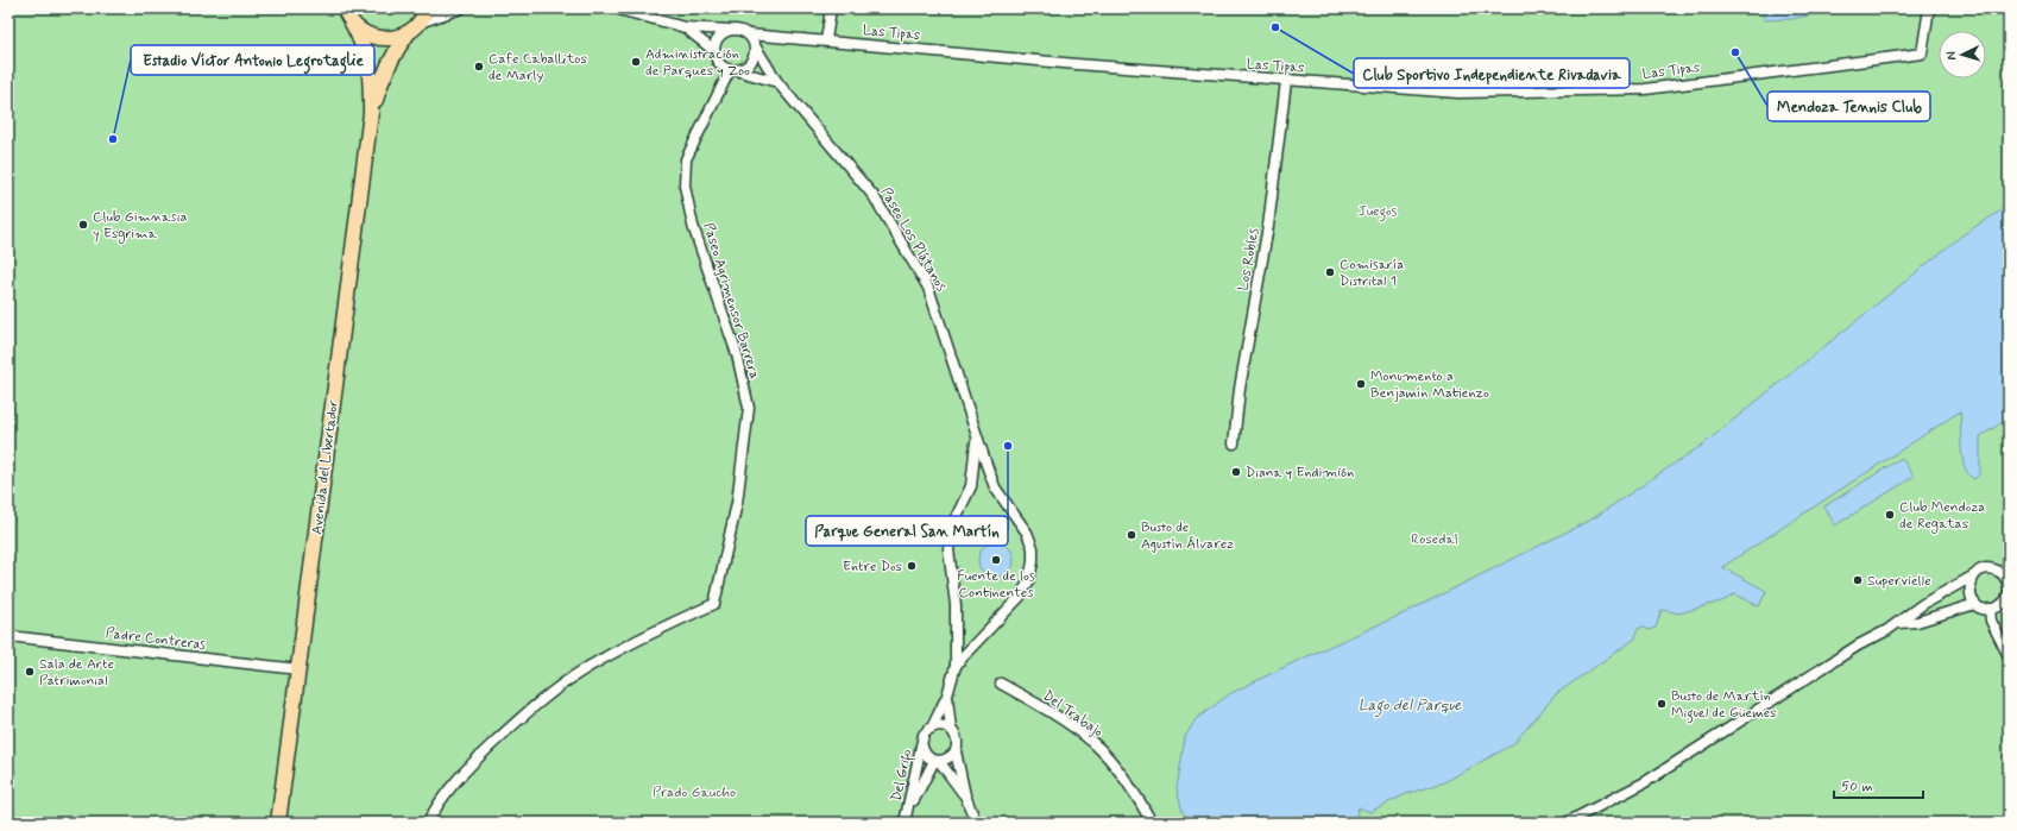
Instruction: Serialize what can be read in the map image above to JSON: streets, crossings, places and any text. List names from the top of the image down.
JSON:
{
  "streets": {
    "main road": ["Avenida del Libertador"],
    "street": [
      "Las Tipas",
      "Paseo Los Plátanos",
      "Los Robles",
      "Paseo Agrimensor Barrera",
      "Padre Contreras",
      "Del Trabajo",
      "Del Grifo"
    ]
  },
  "crossings": [
    ["Las Tipas", "Paseo Los Plátanos"],
    ["Las Tipas", "Los Robles"],
    ["Las Tipas", "Paseo Agrimensor Barrera"],
    ["Paseo Los Plátanos", "Paseo Agrimensor Barrera"],
    ["Avenida del Libertador", "Padre Contreras"]
  ],
  "water": ["Lago del Parque"],
  "parks": ["Juegos", "Rosedal", "Prado Gaucho"],
  "places": [
    "Club Sportivo Independiente Rivadavia",
    "Mendoza Tennis Club",
    "Administración de Parques y Zoo",
    "Cafe Caballitos de Marly",
    "Estadio Víctor Antonio Legrotaglie",
    "Club Gimnasia y Esgrima",
    "Comisaría Distrital 1",
    "Monumento a Benjamín Matienzo",
    "Parque General San Martín",
    "Diana y Endimión",
    "Club Mendoza de Regatas",
    "Busto de Agustín Álvarez",
    "Fuente de los Continentes",
    "Entre Dos",
    "Supervielle",
    "Sala de Arte Patrimonial",
    "Busto de Martín Miguel de Güemes"
  ],
  "scale_bar": "50 m",
  "north": "left"
}
